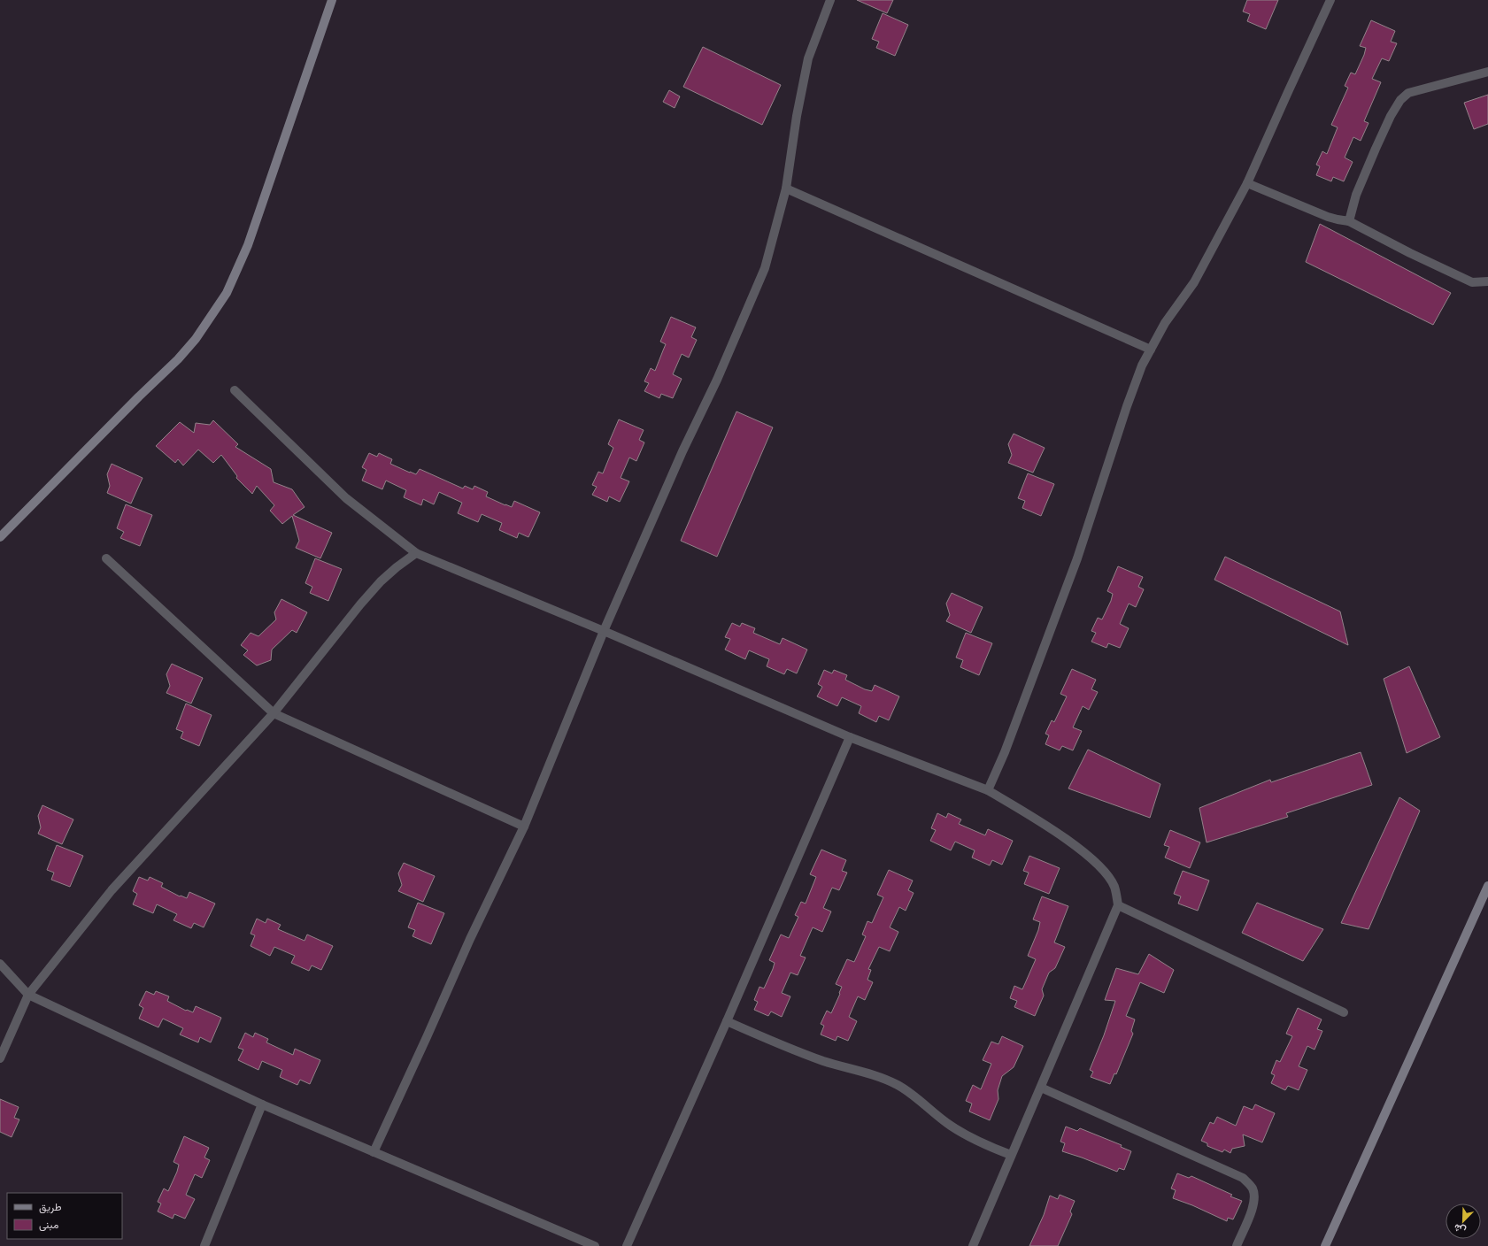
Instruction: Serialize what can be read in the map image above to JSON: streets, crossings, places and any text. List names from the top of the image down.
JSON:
{
  "legend": ["طريق", "مبنى"],
  "north": "bottom left"
}
